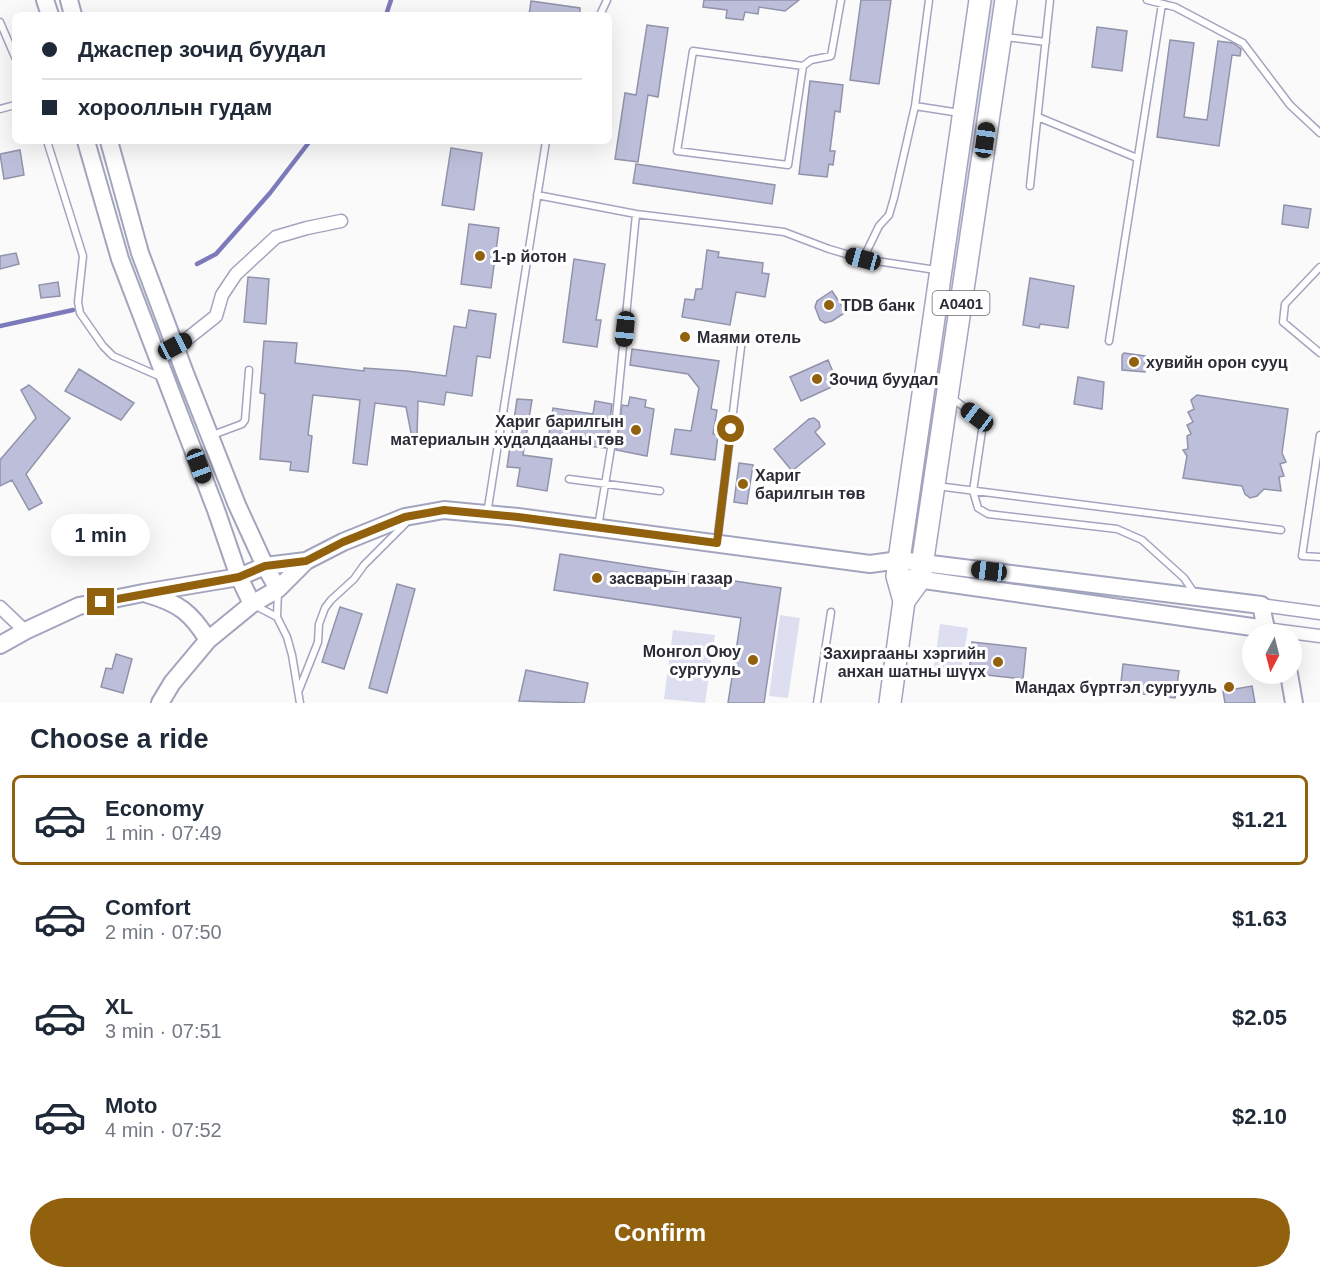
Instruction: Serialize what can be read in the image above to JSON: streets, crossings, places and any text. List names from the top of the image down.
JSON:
{
  "streets": {
    "highway": ["A0401"]
  },
  "places": [
    "1-р йотон",
    "TDB банк",
    "Маями отель",
    "хувийн орон сууц",
    "Зочид буудал",
    "Хариг барилгын материалын худалдааны төв",
    "Хариг барилгын төв",
    "засварын газар",
    "Монгол Оюу сургууль",
    "Захиргааны хэргийн анхан шатны шүүх",
    "Мандах бүртгэл сургууль"
  ],
  "north": "bottom",
  "page": {
    "banner": ["Джаспер зочид буудал", "хорооллын гудам"],
    "bubble": "1 min",
    "heading": "Choose a ride",
    "list": [
      {
        "name": "Economy",
        "note": "1 min · 07:49",
        "value": "$1.21"
      },
      {
        "name": "Comfort",
        "note": "2 min · 07:50",
        "value": "$1.63"
      },
      {
        "name": "XL",
        "note": "3 min · 07:51",
        "value": "$2.05"
      },
      {
        "name": "Moto",
        "note": "4 min · 07:52",
        "value": "$2.10"
      }
    ],
    "buttons": "Confirm"
  }
}
